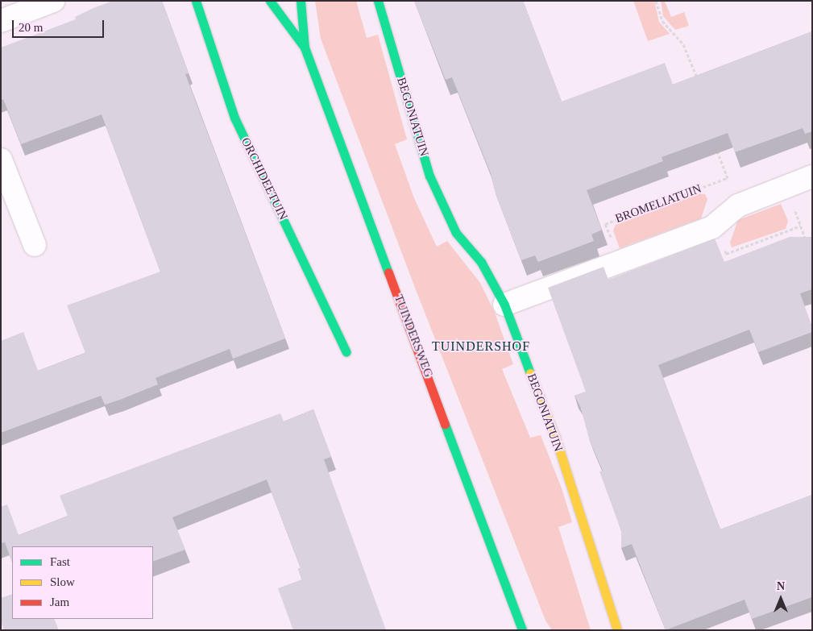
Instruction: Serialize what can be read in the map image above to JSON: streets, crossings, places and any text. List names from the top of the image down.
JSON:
{
  "streets": {
    "street": ["BEGONIATUIN", "ORCHIDEETUIN", "TUINDERSWEG"],
    "path": ["BROMELIATUIN"]
  },
  "districts": ["TUINDERSHOF"],
  "legend": ["Fast", "Slow", "Jam"],
  "scale_bar": "20 m",
  "north": "top"
}
